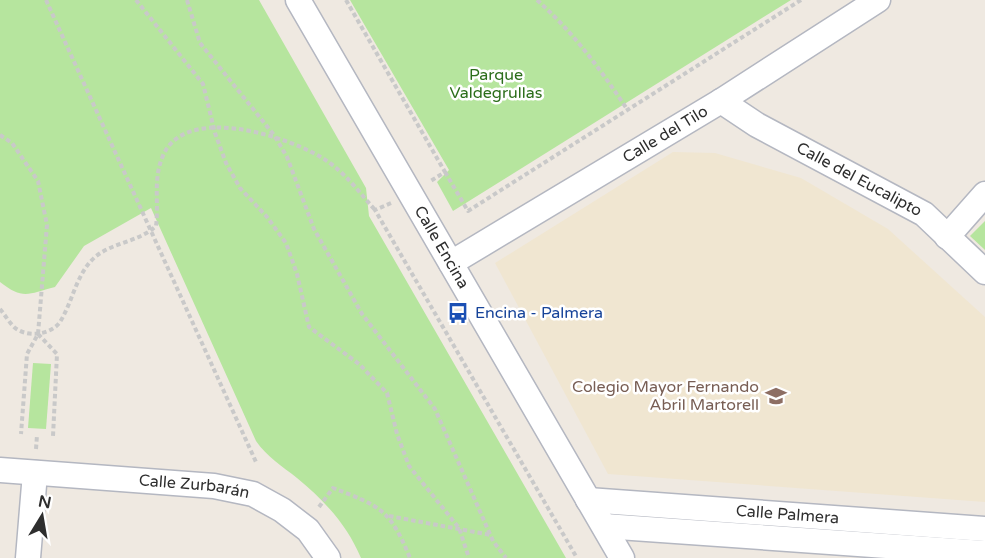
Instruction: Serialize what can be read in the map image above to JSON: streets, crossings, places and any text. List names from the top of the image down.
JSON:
{
  "streets": {
    "street": [
      "Calle del Tilo",
      "Calle del Eucalipto",
      "Calle Encina",
      "Calle Zurbarán",
      "Calle Palmera"
    ]
  },
  "crossings": [
    ["Calle del Tilo", "Calle del Eucalipto"],
    ["Calle del Tilo", "Calle Encina"],
    ["Calle Encina", "Calle Palmera"]
  ],
  "parks": ["Parque Valdegrullas"],
  "places": {
    "bus stop": ["Encina - Palmera"],
    "school or university": ["Colegio Mayor Fernando Abril Martorell"]
  },
  "north": "top"
}
